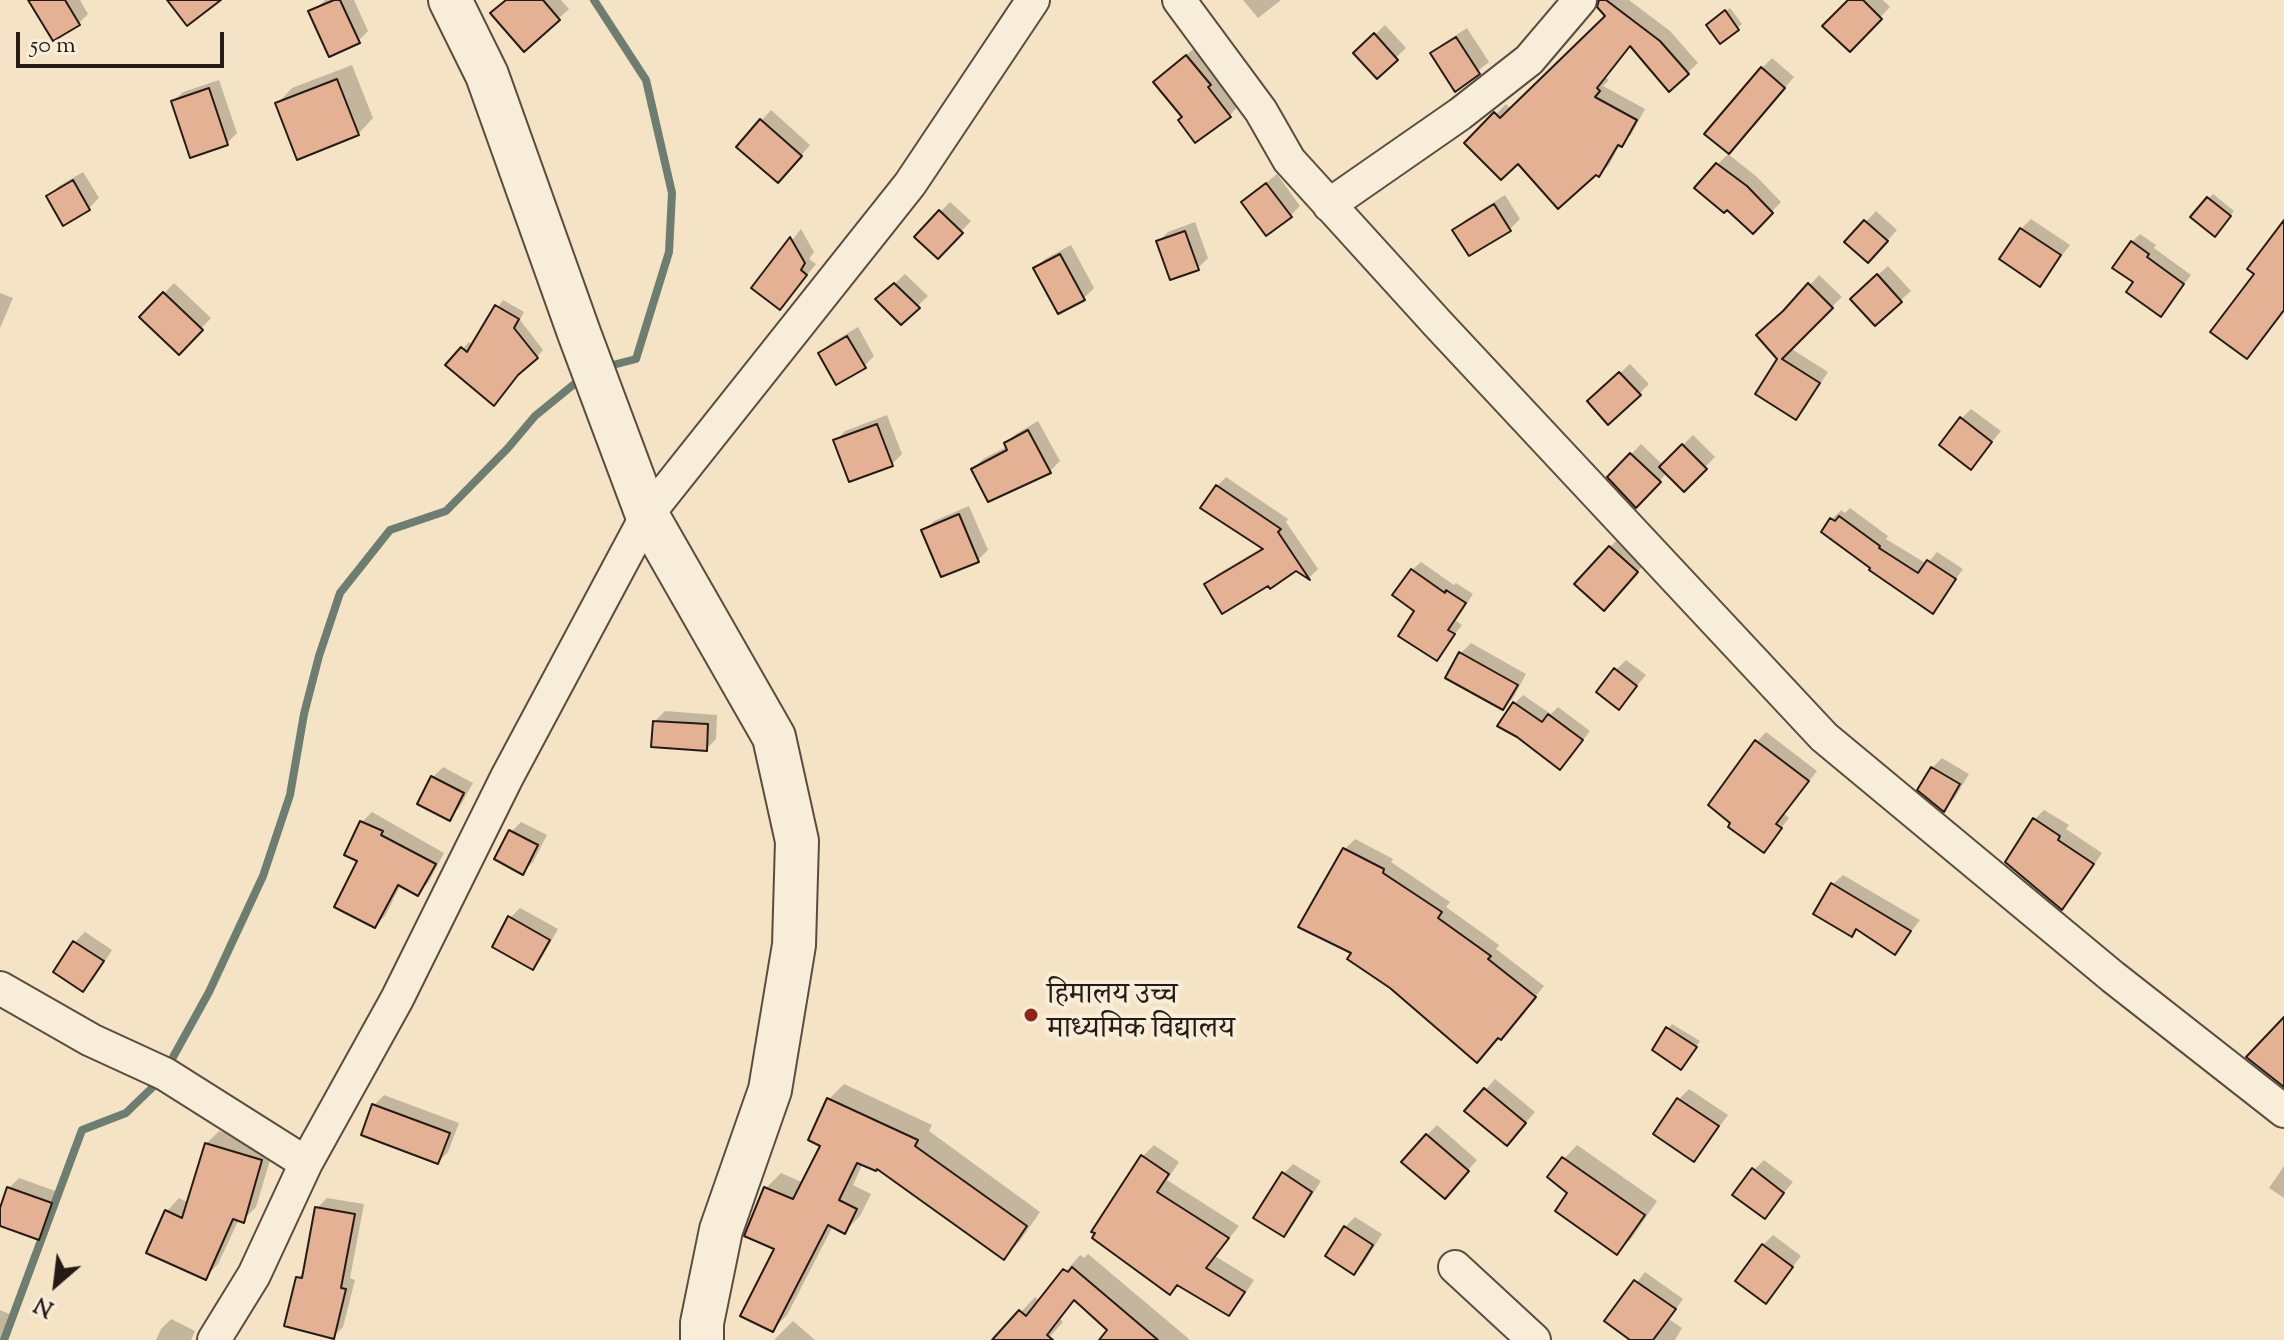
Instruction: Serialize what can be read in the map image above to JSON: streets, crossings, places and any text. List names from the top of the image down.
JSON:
{
  "places": ["हिमालय उच्च माध्यमिक विद्यालय"],
  "scale_bar": "50 m",
  "north": "bottom left"
}
